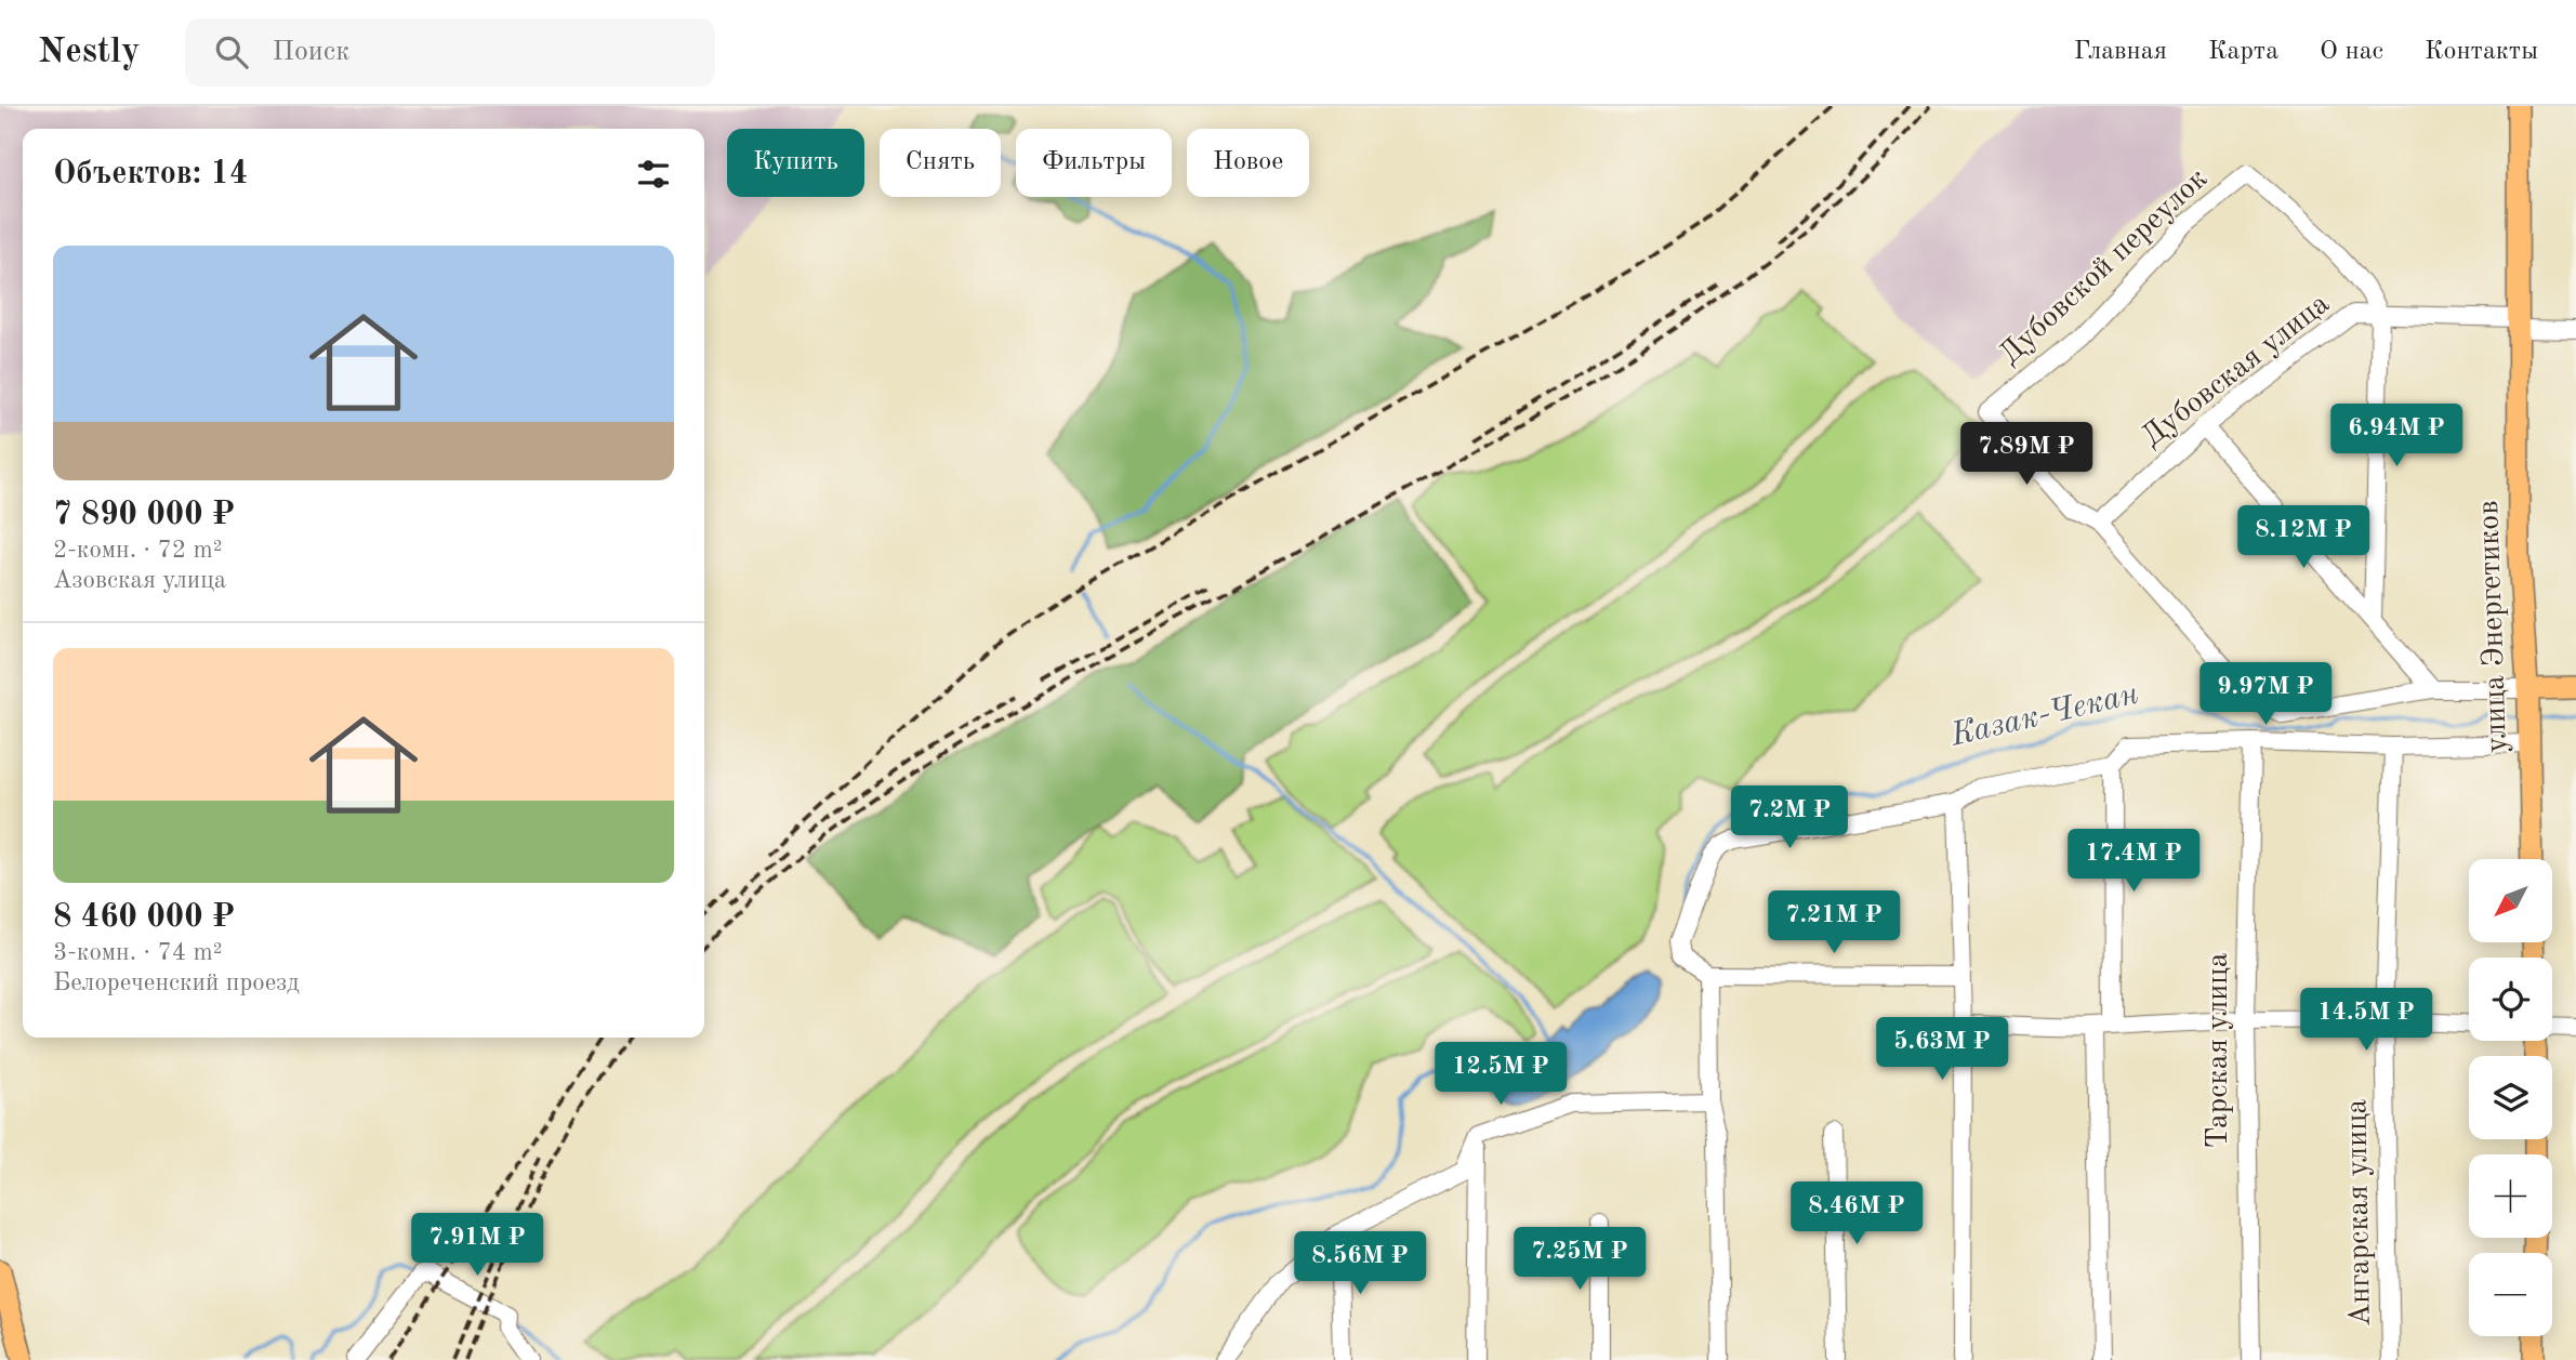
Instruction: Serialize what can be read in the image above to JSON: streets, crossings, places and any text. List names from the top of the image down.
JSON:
{
  "streets": {
    "main road": ["улица Энергетиков"],
    "street": [
      "Дубовской переулок",
      "Дубовская улица",
      "Тарская улица",
      "Ангарская улица"
    ]
  },
  "crossings": [
    ["Дубовской переулок", "Дубовская улица"],
    ["Дубовская улица", "улица Энергетиков"]
  ],
  "water": ["Казак-Чекан"],
  "north": "bottom left",
  "page": {
    "header": "Nestly",
    "search": "Поиск",
    "nav": [
      "Главная",
      "Карта",
      "О нас",
      "Контакты"
    ],
    "chip": [
      "Купить",
      "Снять",
      "Фильтры",
      "Новое"
    ],
    "heading": "Объектов: 14",
    "list": [
      {
        "name": "7 890 000 ₽",
        "note": "2-комн. · 72 m² · Азовская улица"
      },
      {
        "name": "8 460 000 ₽",
        "note": "3-комн. · 74 m² · Белореченский проезд"
      }
    ],
    "price": [
      "6.94M ₽",
      "7.89M ₽",
      "8.12M ₽",
      "9.97M ₽",
      "7.2M ₽",
      "17.4M ₽",
      "7.21M ₽",
      "14.5M ₽",
      "5.63M ₽",
      "12.5M ₽",
      "8.46M ₽",
      "7.91M ₽",
      "7.25M ₽",
      "8.56M ₽"
    ],
    "map_buttons": ["+", "−"]
  }
}
